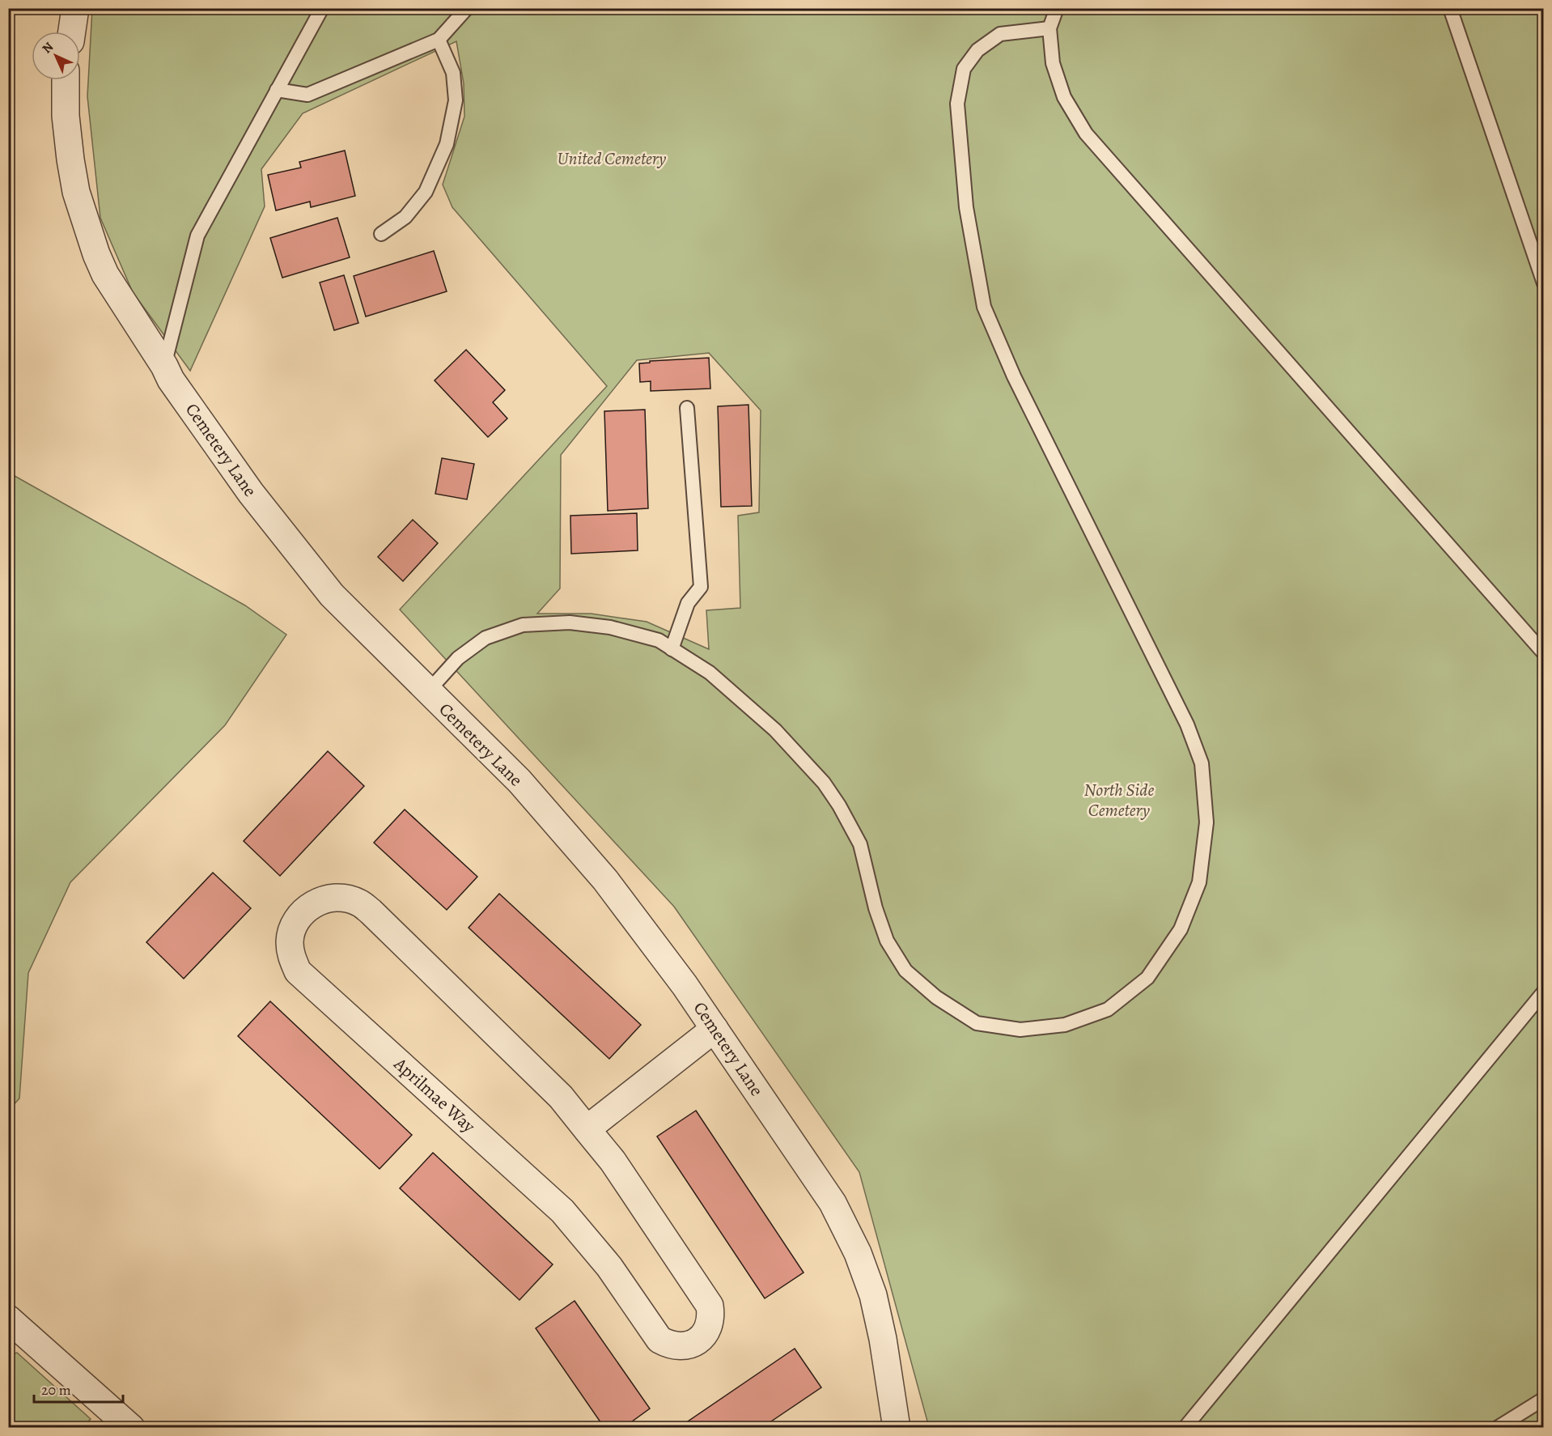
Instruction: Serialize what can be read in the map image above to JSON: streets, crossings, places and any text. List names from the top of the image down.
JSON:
{
  "streets": {
    "street": ["Cemetery Lane", "Aprilmae Way"]
  },
  "parks": ["United Cemetery", "North Side Cemetery"],
  "scale_bar": "20 m",
  "north": "top left"
}
